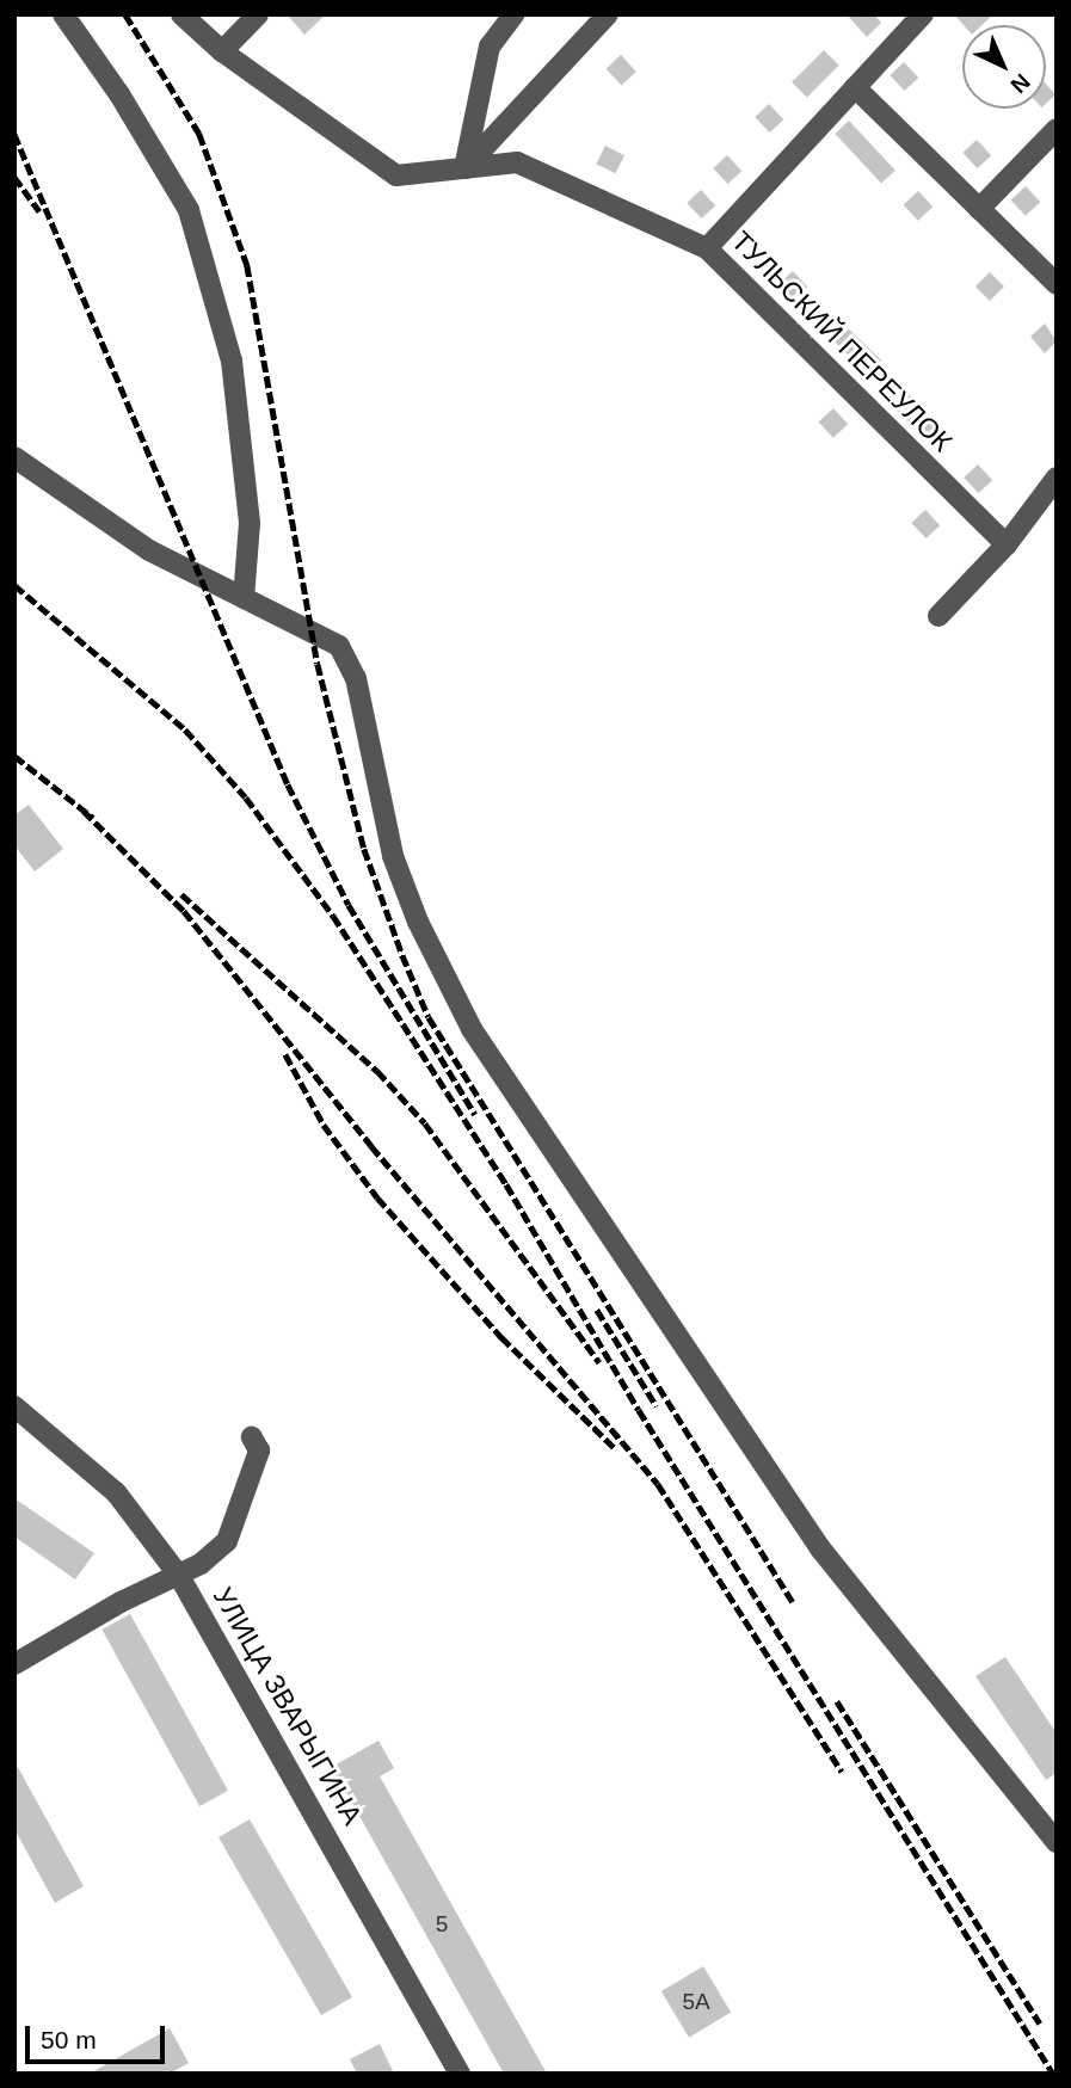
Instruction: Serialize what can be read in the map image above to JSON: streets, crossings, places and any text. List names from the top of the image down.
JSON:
{
  "streets": {
    "street": ["ТУЛЬСКИЙ ПЕРЕУЛОК", "УЛИЦА ЗВАРЫГИНА"]
  },
  "house_numbers": ["5", "5А"],
  "scale_bar": "50 m",
  "north": "bottom right"
}
